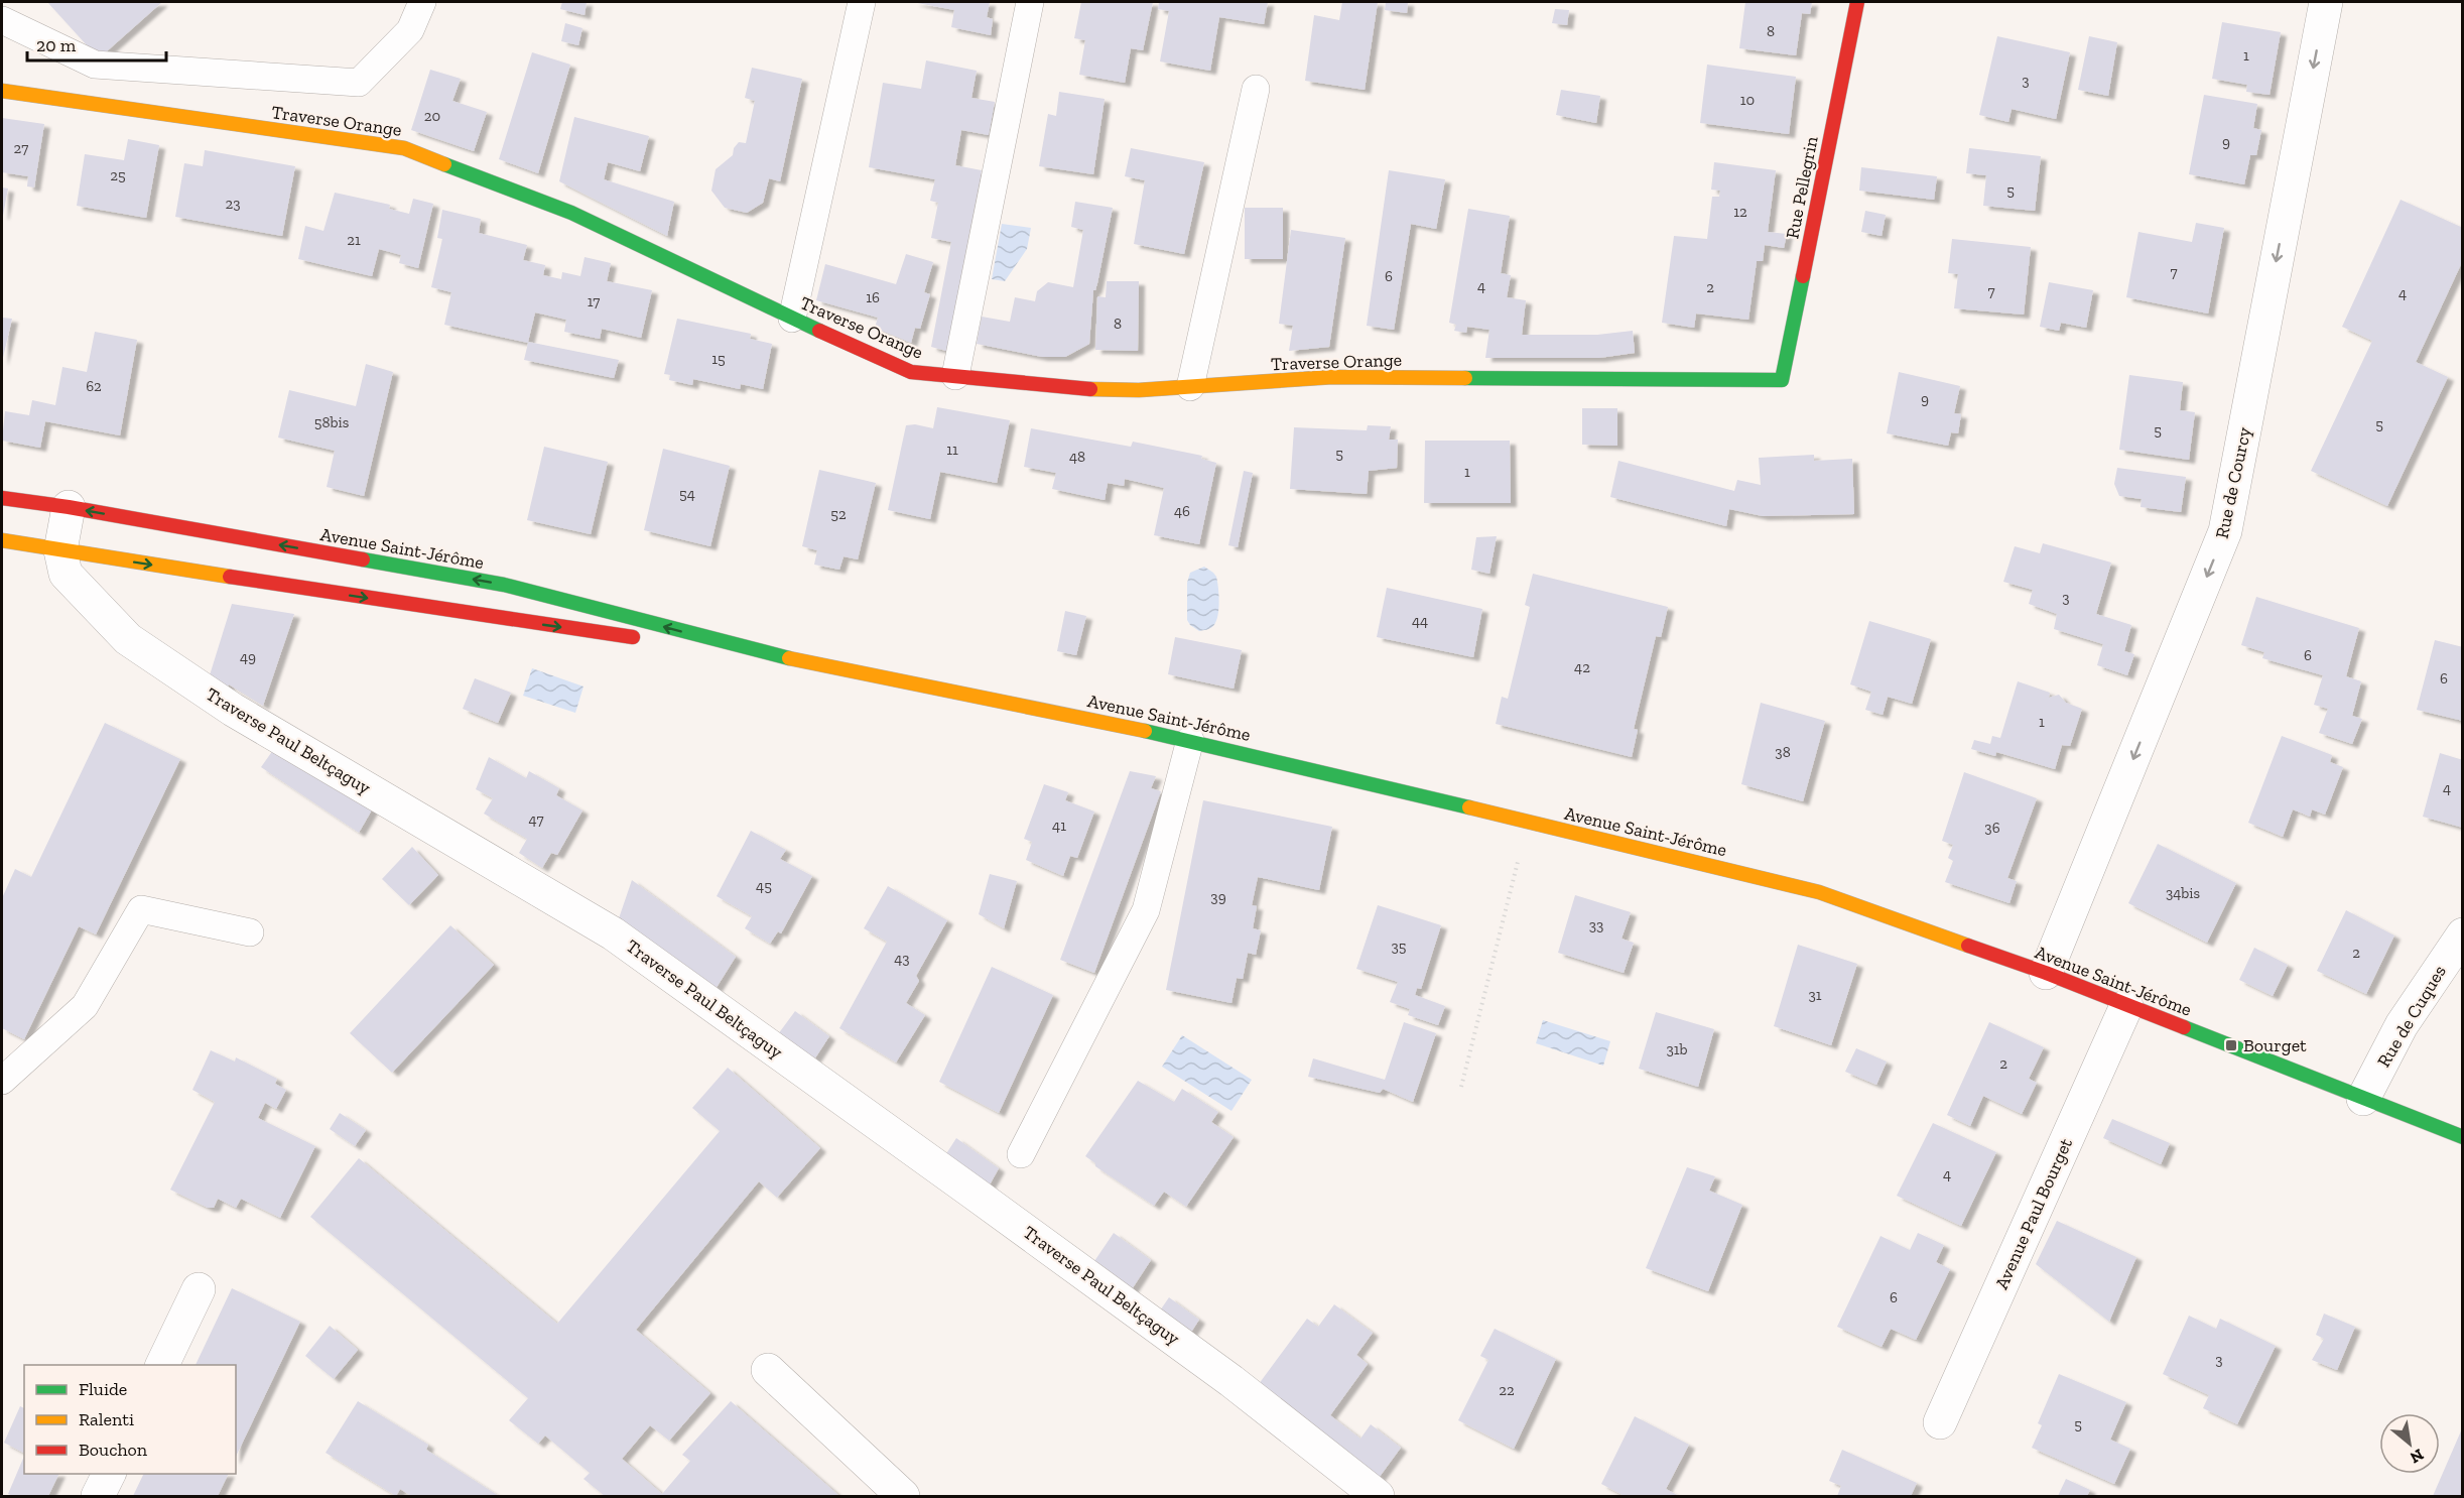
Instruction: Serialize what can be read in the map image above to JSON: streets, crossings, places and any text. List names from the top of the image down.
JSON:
{
  "streets": {
    "street": [
      "Traverse Orange",
      "Rue Pellegrin",
      "Rue de Courcy",
      "Avenue Saint-Jérôme",
      "Traverse Paul Beltçaguy",
      "Rue de Cuques",
      "Avenue Paul Bourget"
    ]
  },
  "crossings": [
    ["Traverse Orange", "Rue Pellegrin"],
    ["Rue de Courcy", "Avenue Saint-Jérôme"],
    ["Avenue Saint-Jérôme", "Traverse Paul Beltçaguy"],
    ["Avenue Saint-Jérôme", "Rue de Cuques"],
    ["Avenue Saint-Jérôme", "Avenue Paul Bourget"]
  ],
  "one_way": ["Rue de Courcy"],
  "places": {
    "transit": ["Bourget"]
  },
  "house_numbers": [
    "8",
    "1",
    "3",
    "10",
    "20",
    "9",
    "27",
    "25",
    "5",
    "23",
    "12",
    "21",
    "7",
    "6",
    "4",
    "2",
    "7",
    "4",
    "16",
    "17",
    "8",
    "15",
    "62",
    "9",
    "58bis",
    "5",
    "5",
    "11",
    "5",
    "48",
    "1",
    "54",
    "46",
    "52",
    "3",
    "44",
    "6",
    "49",
    "42",
    "6",
    "1",
    "38",
    "4",
    "47",
    "41",
    "36",
    "45",
    "34bis",
    "39",
    "33",
    "35",
    "2",
    "43",
    "31",
    "31b",
    "2",
    "4",
    "6",
    "3",
    "22",
    "5"
  ],
  "legend": ["Fluide", "Ralenti", "Bouchon"],
  "scale_bar": "20 m",
  "north": "bottom right"
}
